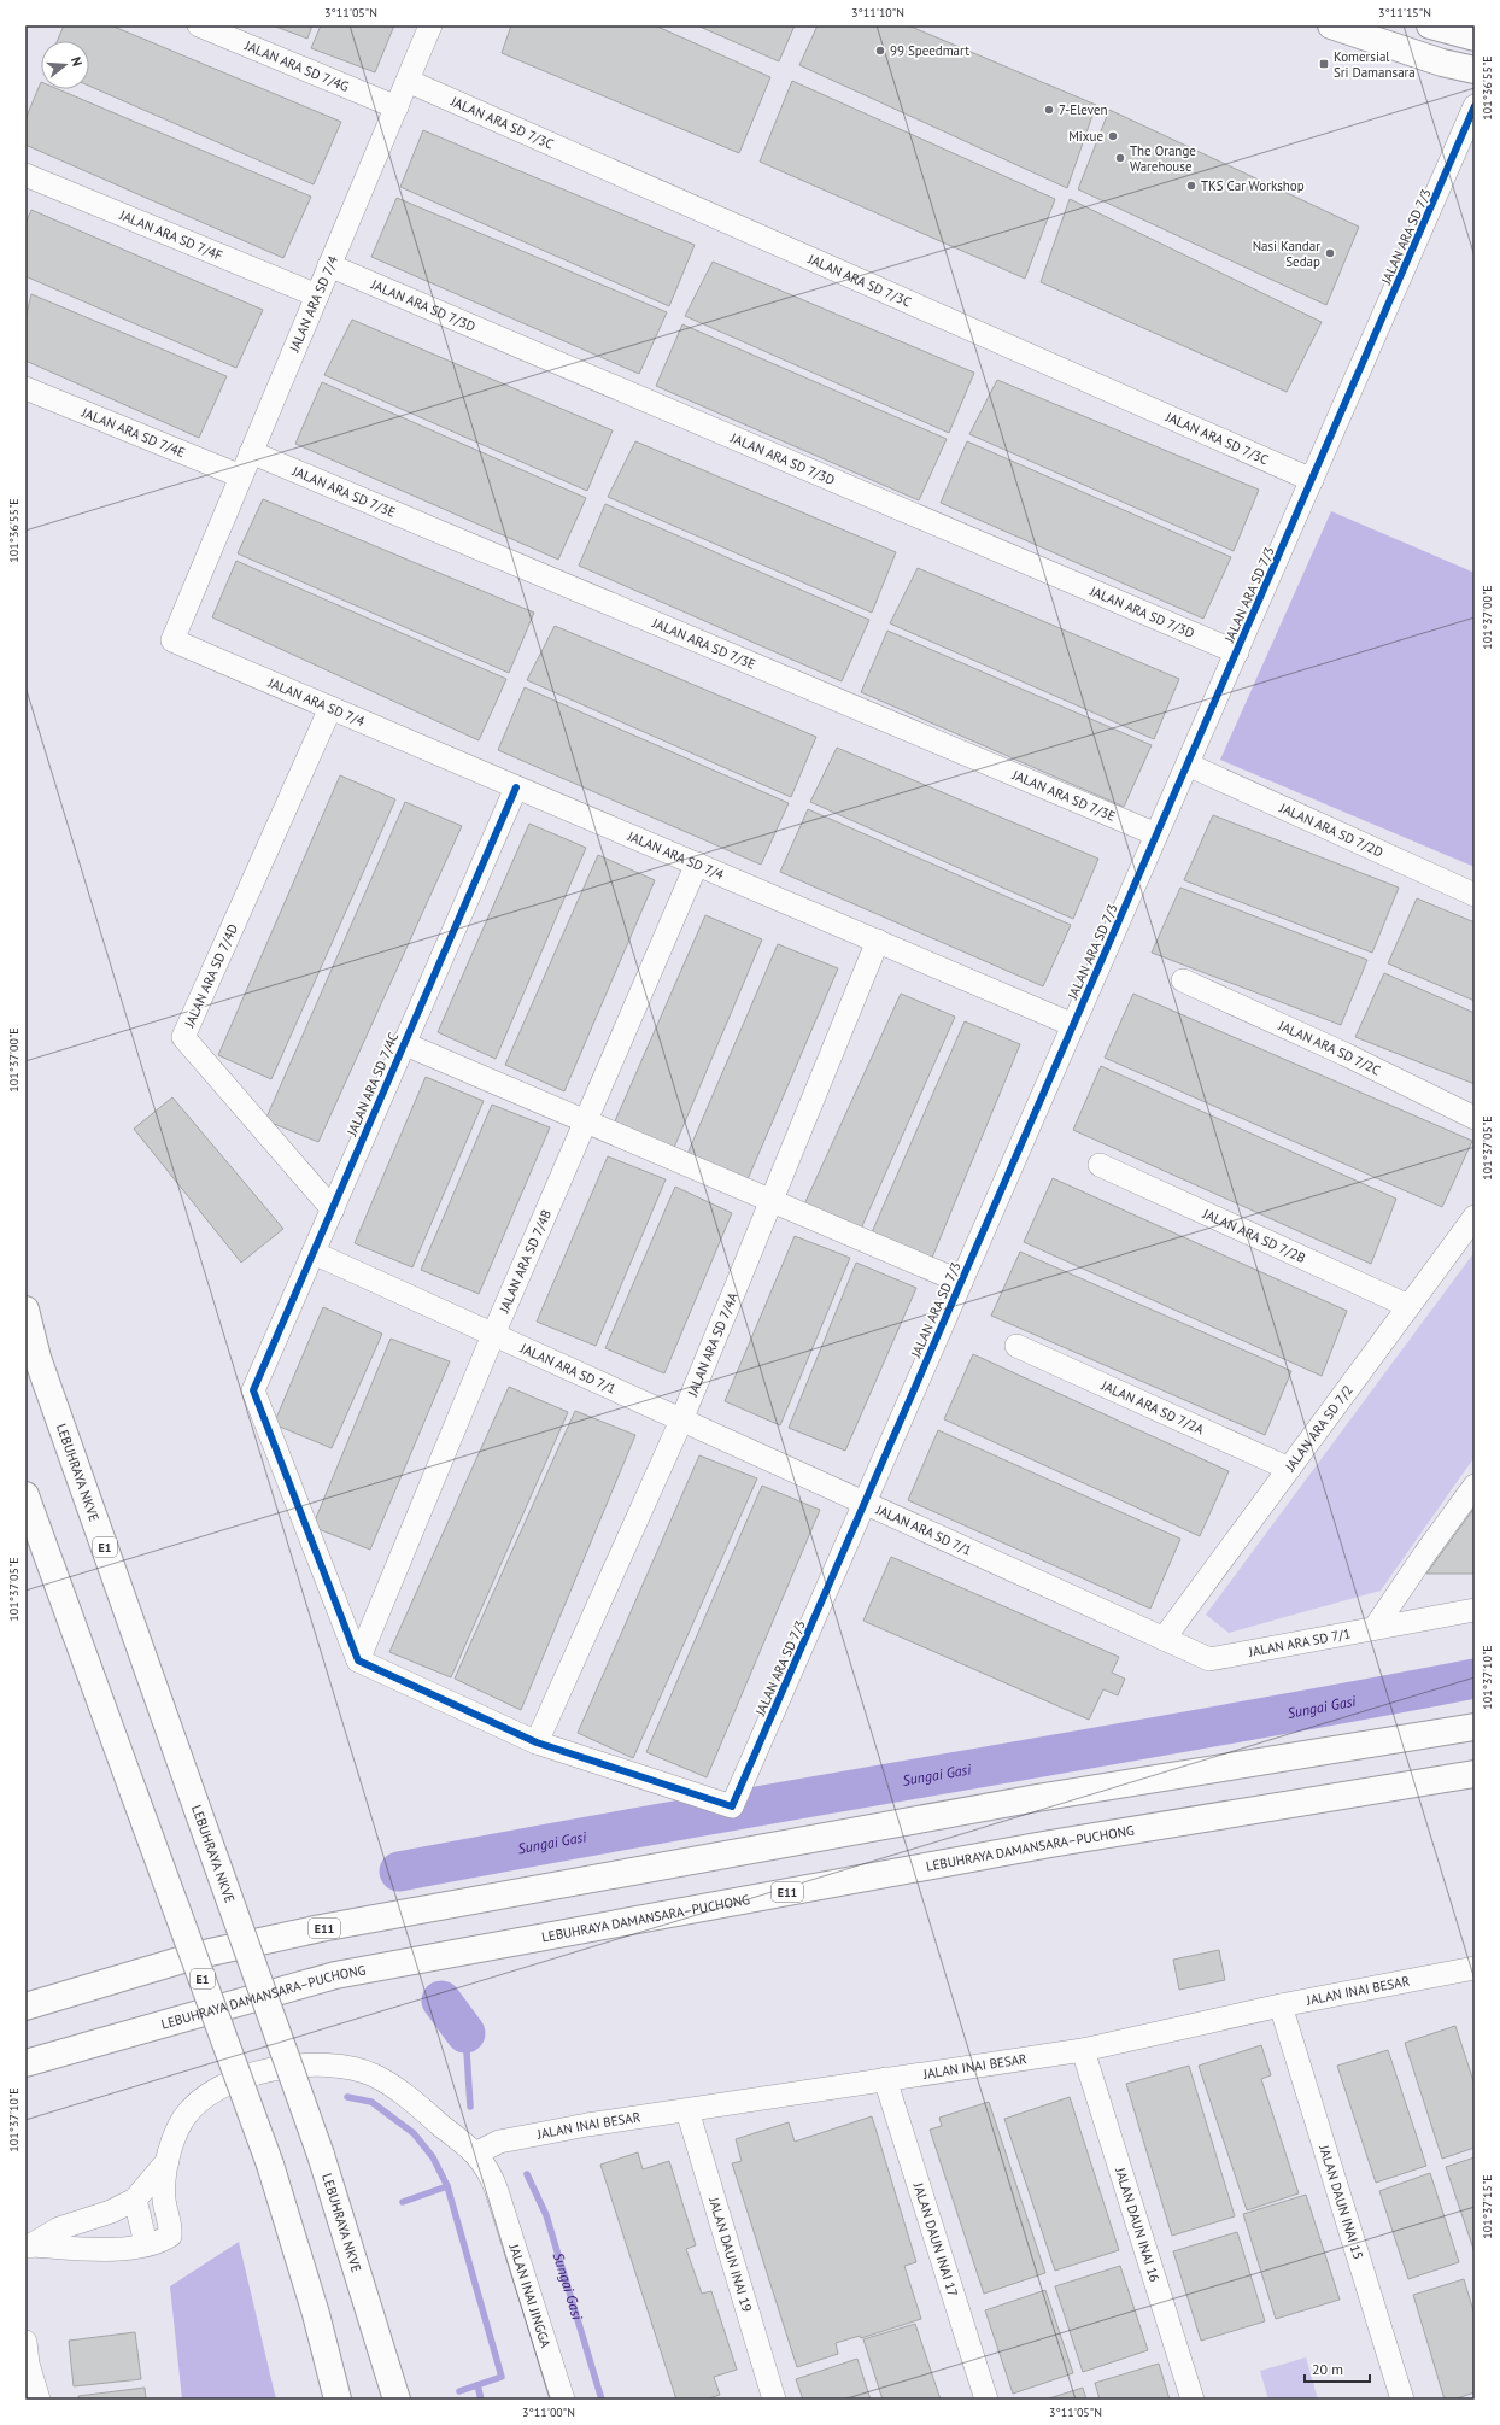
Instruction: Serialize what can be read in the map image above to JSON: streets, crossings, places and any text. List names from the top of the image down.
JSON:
{
  "streets": {
    "main road": [
      "LEBUHRAYA NKVE",
      "E1",
      "LEBUHRAYA DAMANSARA–PUCHONG",
      "E11"
    ],
    "street": [
      "JALAN ARA SD 7/4G",
      "JALAN ARA SD 7/3C",
      "JALAN ARA SD 7/4F",
      "JALAN ARA SD 7/3",
      "JALAN ARA SD 7/4",
      "JALAN ARA SD 7/3D",
      "JALAN ARA SD 7/4E",
      "JALAN ARA SD 7/3E",
      "JALAN ARA SD 7/2D",
      "JALAN ARA SD 7/4D",
      "JALAN ARA SD 7/2C",
      "JALAN ARA SD 7/4C",
      "JALAN ARA SD 7/2B",
      "JALAN ARA SD 7/4B",
      "JALAN ARA SD 7/4A",
      "JALAN ARA SD 7/1",
      "JALAN ARA SD 7/2A",
      "JALAN ARA SD 7/2",
      "JALAN INAI BESAR",
      "JALAN DAUN INAI 15",
      "JALAN DAUN INAI 16",
      "JALAN DAUN INAI 17",
      "JALAN DAUN INAI 19",
      "JALAN INAI JINGGA"
    ]
  },
  "crossings": [
    ["JALAN ARA SD 7/4G", "JALAN ARA SD 7/4"],
    ["JALAN ARA SD 7/3C", "JALAN ARA SD 7/3"],
    ["JALAN ARA SD 7/3C", "JALAN ARA SD 7/4"],
    ["JALAN ARA SD 7/4F", "JALAN ARA SD 7/4"],
    ["JALAN ARA SD 7/3", "JALAN ARA SD 7/4"],
    ["JALAN ARA SD 7/3", "JALAN ARA SD 7/3D"],
    ["JALAN ARA SD 7/3", "JALAN ARA SD 7/3E"],
    ["JALAN ARA SD 7/3", "JALAN ARA SD 7/2D"],
    ["JALAN ARA SD 7/3", "JALAN ARA SD 7/4A"],
    ["JALAN ARA SD 7/3", "JALAN ARA SD 7/1"],
    ["JALAN ARA SD 7/4", "JALAN ARA SD 7/3D"],
    ["JALAN ARA SD 7/4", "JALAN ARA SD 7/4E"],
    ["JALAN ARA SD 7/4", "JALAN ARA SD 7/3E"],
    ["JALAN ARA SD 7/4", "JALAN ARA SD 7/4D"],
    ["JALAN ARA SD 7/4", "JALAN ARA SD 7/4C"],
    ["JALAN ARA SD 7/4", "JALAN ARA SD 7/4B"],
    ["JALAN ARA SD 7/4", "JALAN ARA SD 7/4A"],
    ["JALAN ARA SD 7/4D", "JALAN ARA SD 7/4C"],
    ["JALAN ARA SD 7/4C", "JALAN ARA SD 7/4B"],
    ["JALAN ARA SD 7/4C", "JALAN ARA SD 7/1"],
    ["JALAN ARA SD 7/2B", "JALAN ARA SD 7/2"],
    ["JALAN ARA SD 7/4B", "JALAN ARA SD 7/1"],
    ["JALAN ARA SD 7/4A", "JALAN ARA SD 7/1"],
    ["JALAN ARA SD 7/1", "JALAN ARA SD 7/2"],
    ["JALAN ARA SD 7/2A", "JALAN ARA SD 7/2"],
    ["JALAN INAI BESAR", "JALAN DAUN INAI 15"],
    ["JALAN INAI BESAR", "JALAN DAUN INAI 16"],
    ["JALAN INAI BESAR", "JALAN DAUN INAI 17"],
    ["JALAN INAI BESAR", "JALAN DAUN INAI 19"],
    ["JALAN INAI BESAR", "JALAN INAI JINGGA"]
  ],
  "water": ["Sungai Gasi"],
  "places": {
    "other": [
      "99 Speedmart",
      "7-Eleven",
      "Mixue",
      "The Orange Warehouse",
      "TKS Car Workshop",
      "Nasi Kandar Sedap"
    ],
    "transit": ["Komersial Sri Damansara"]
  },
  "scale_bar": "20 m",
  "north": "right",
  "coordinates": [
    "3°11'05\"N",
    "3°11'10\"N",
    "3°11'15\"N",
    "101°36'55\"E",
    "101°37'00\"E",
    "101°37'05\"E",
    "101°37'10\"E",
    "101°37'15\"E",
    "3°11'00\"N"
  ]
}
